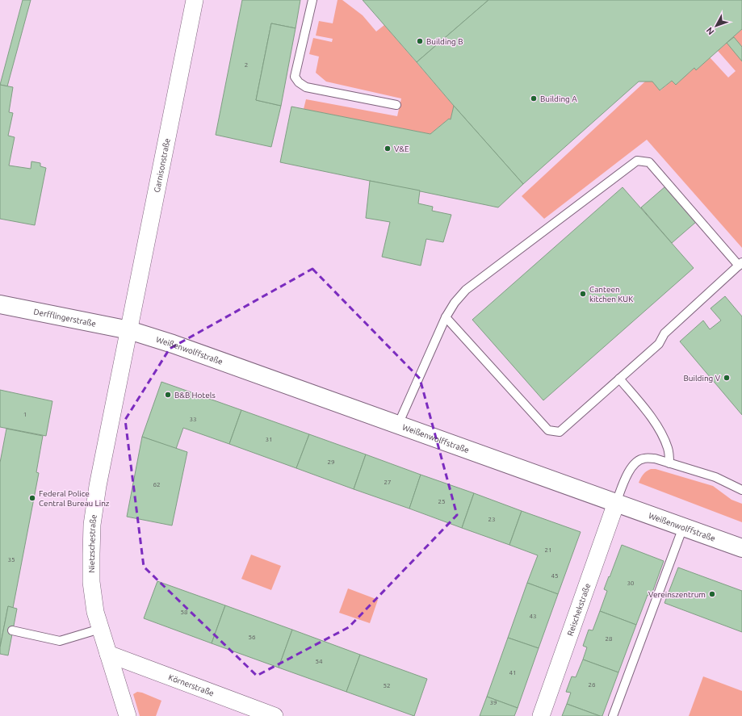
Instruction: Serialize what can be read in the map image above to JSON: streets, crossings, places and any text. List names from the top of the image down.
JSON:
{
  "streets": {
    "street": [
      "Garnisonstraße",
      "Derfflingerstraße",
      "Weißenwolffstraße",
      "Nietzschestraße",
      "Reischekstraße",
      "Körnerstraße"
    ]
  },
  "crossings": [
    ["Garnisonstraße", "Derfflingerstraße"],
    ["Garnisonstraße", "Weißenwolffstraße"],
    ["Garnisonstraße", "Nietzschestraße"],
    ["Derfflingerstraße", "Weißenwolffstraße"],
    ["Derfflingerstraße", "Nietzschestraße"],
    ["Weißenwolffstraße", "Nietzschestraße"],
    ["Weißenwolffstraße", "Reischekstraße"],
    ["Nietzschestraße", "Körnerstraße"]
  ],
  "places": [
    "Building B",
    "Building A",
    "V&E",
    "Canteen kitchen KUK",
    "Building V",
    "B&B Hotels",
    "Federal Police Central Bureau Linz",
    "Vereinszentrum"
  ],
  "house_numbers": [
    "2",
    "1",
    "33",
    "31",
    "29",
    "27",
    "62",
    "25",
    "23",
    "21",
    "35",
    "45",
    "30",
    "58",
    "43",
    "56",
    "28",
    "54",
    "41",
    "26",
    "52",
    "39"
  ],
  "north": "bottom left"
}
